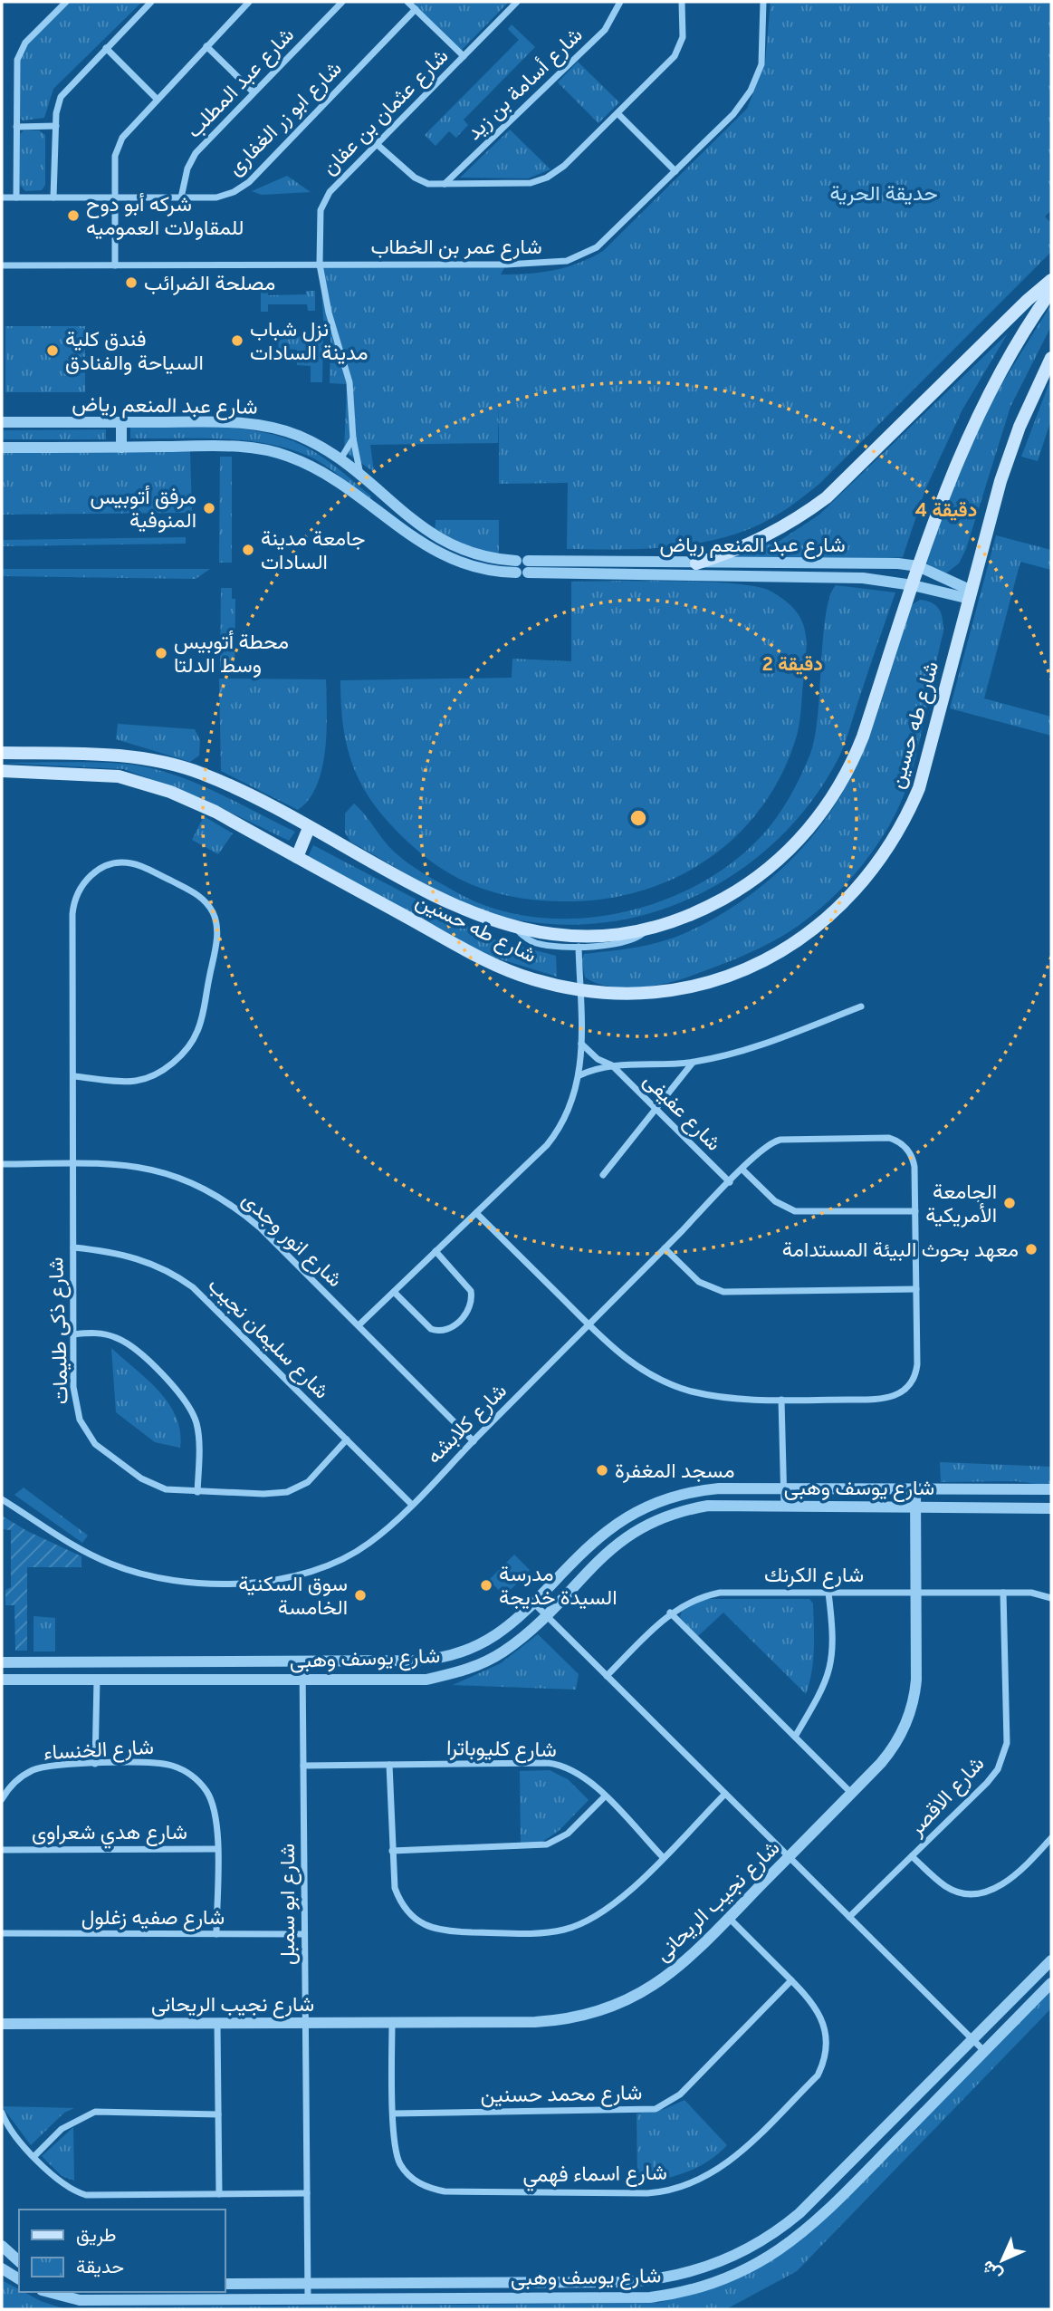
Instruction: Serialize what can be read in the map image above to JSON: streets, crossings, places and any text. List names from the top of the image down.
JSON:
{
  "streets": {
    "main road": ["شارع طه حسين"],
    "street": [
      "شارع عبد المطلب",
      "شارع أسامة بن زيد",
      "شارع عثمان بن عفان",
      "شارع ابو زر الغفارى",
      "شارع عمر بن الخطاب",
      "شارع عبد المنعم رياض",
      "شارع عفيفى",
      "شارع انور وجدى",
      "شارع ذكى طليمات",
      "شارع سليمان نجيب",
      "شارع كلابشه",
      "شارع يوسف وهبى",
      "شارع الكرنك",
      "شارع كليوباترا",
      "شارع الخنساء",
      "شارع الاقصر",
      "شارع هدي شعراوى",
      "شارع نجيب الريحانى",
      "شارع ابو سمبل",
      "شارع صفيه زغلول",
      "شارع محمد حسنين",
      "شارع اسماء فهمي"
    ]
  },
  "crossings": [
    ["شارع عبد المطلب", "شارع ابو زر الغفارى"],
    ["شارع عثمان بن عفان", "شارع عمر بن الخطاب"],
    ["شارع عثمان بن عفان", "شارع عبد المنعم رياض"],
    ["شارع عبد المنعم رياض", "شارع طه حسين"],
    ["شارع عفيفى", "شارع كلابشه"],
    ["شارع انور وجدى", "شارع ذكى طليمات"],
    ["شارع انور وجدى", "شارع كلابشه"],
    ["شارع ذكى طليمات", "شارع سليمان نجيب"],
    ["شارع سليمان نجيب", "شارع كلابشه"],
    ["شارع يوسف وهبى", "شارع نجيب الريحانى"],
    ["شارع يوسف وهبى", "شارع ابو سمبل"],
    ["شارع الكرنك", "شارع الاقصر"],
    ["شارع الكرنك", "شارع نجيب الريحانى"],
    ["شارع كليوباترا", "شارع ابو سمبل"],
    ["شارع الخنساء", "شارع هدي شعراوى"],
    ["شارع الخنساء", "شارع صفيه زغلول"],
    ["شارع نجيب الريحانى", "شارع ابو سمبل"],
    ["شارع نجيب الريحانى", "شارع اسماء فهمي"],
    ["شارع ابو سمبل", "شارع صفيه زغلول"],
    ["شارع محمد حسنين", "شارع اسماء فهمي"]
  ],
  "parks": ["حديقة الحرية"],
  "places": [
    "شركه أبو دوح للمقاولات العموميه",
    "مصلحة الضرائب",
    "نزل شباب مدينة السادات",
    "فندق كلية السياحة والفنادق",
    "مرفق أتوبيس المنوفية",
    "جامعة مدينة السادات",
    "محطة أتوبيس وسط الدلتا",
    "الجامعة الأمريكية",
    "معهد بحوث البيئة المستدامة",
    "مسجد المغفرة",
    "مدرسة السيدة خديجة",
    "سوق السكنية الخامسة"
  ],
  "legend": ["طريق", "حديقة"],
  "north": "bottom left",
  "rings": ["4 دقيقة", "2 دقيقة"]
}
